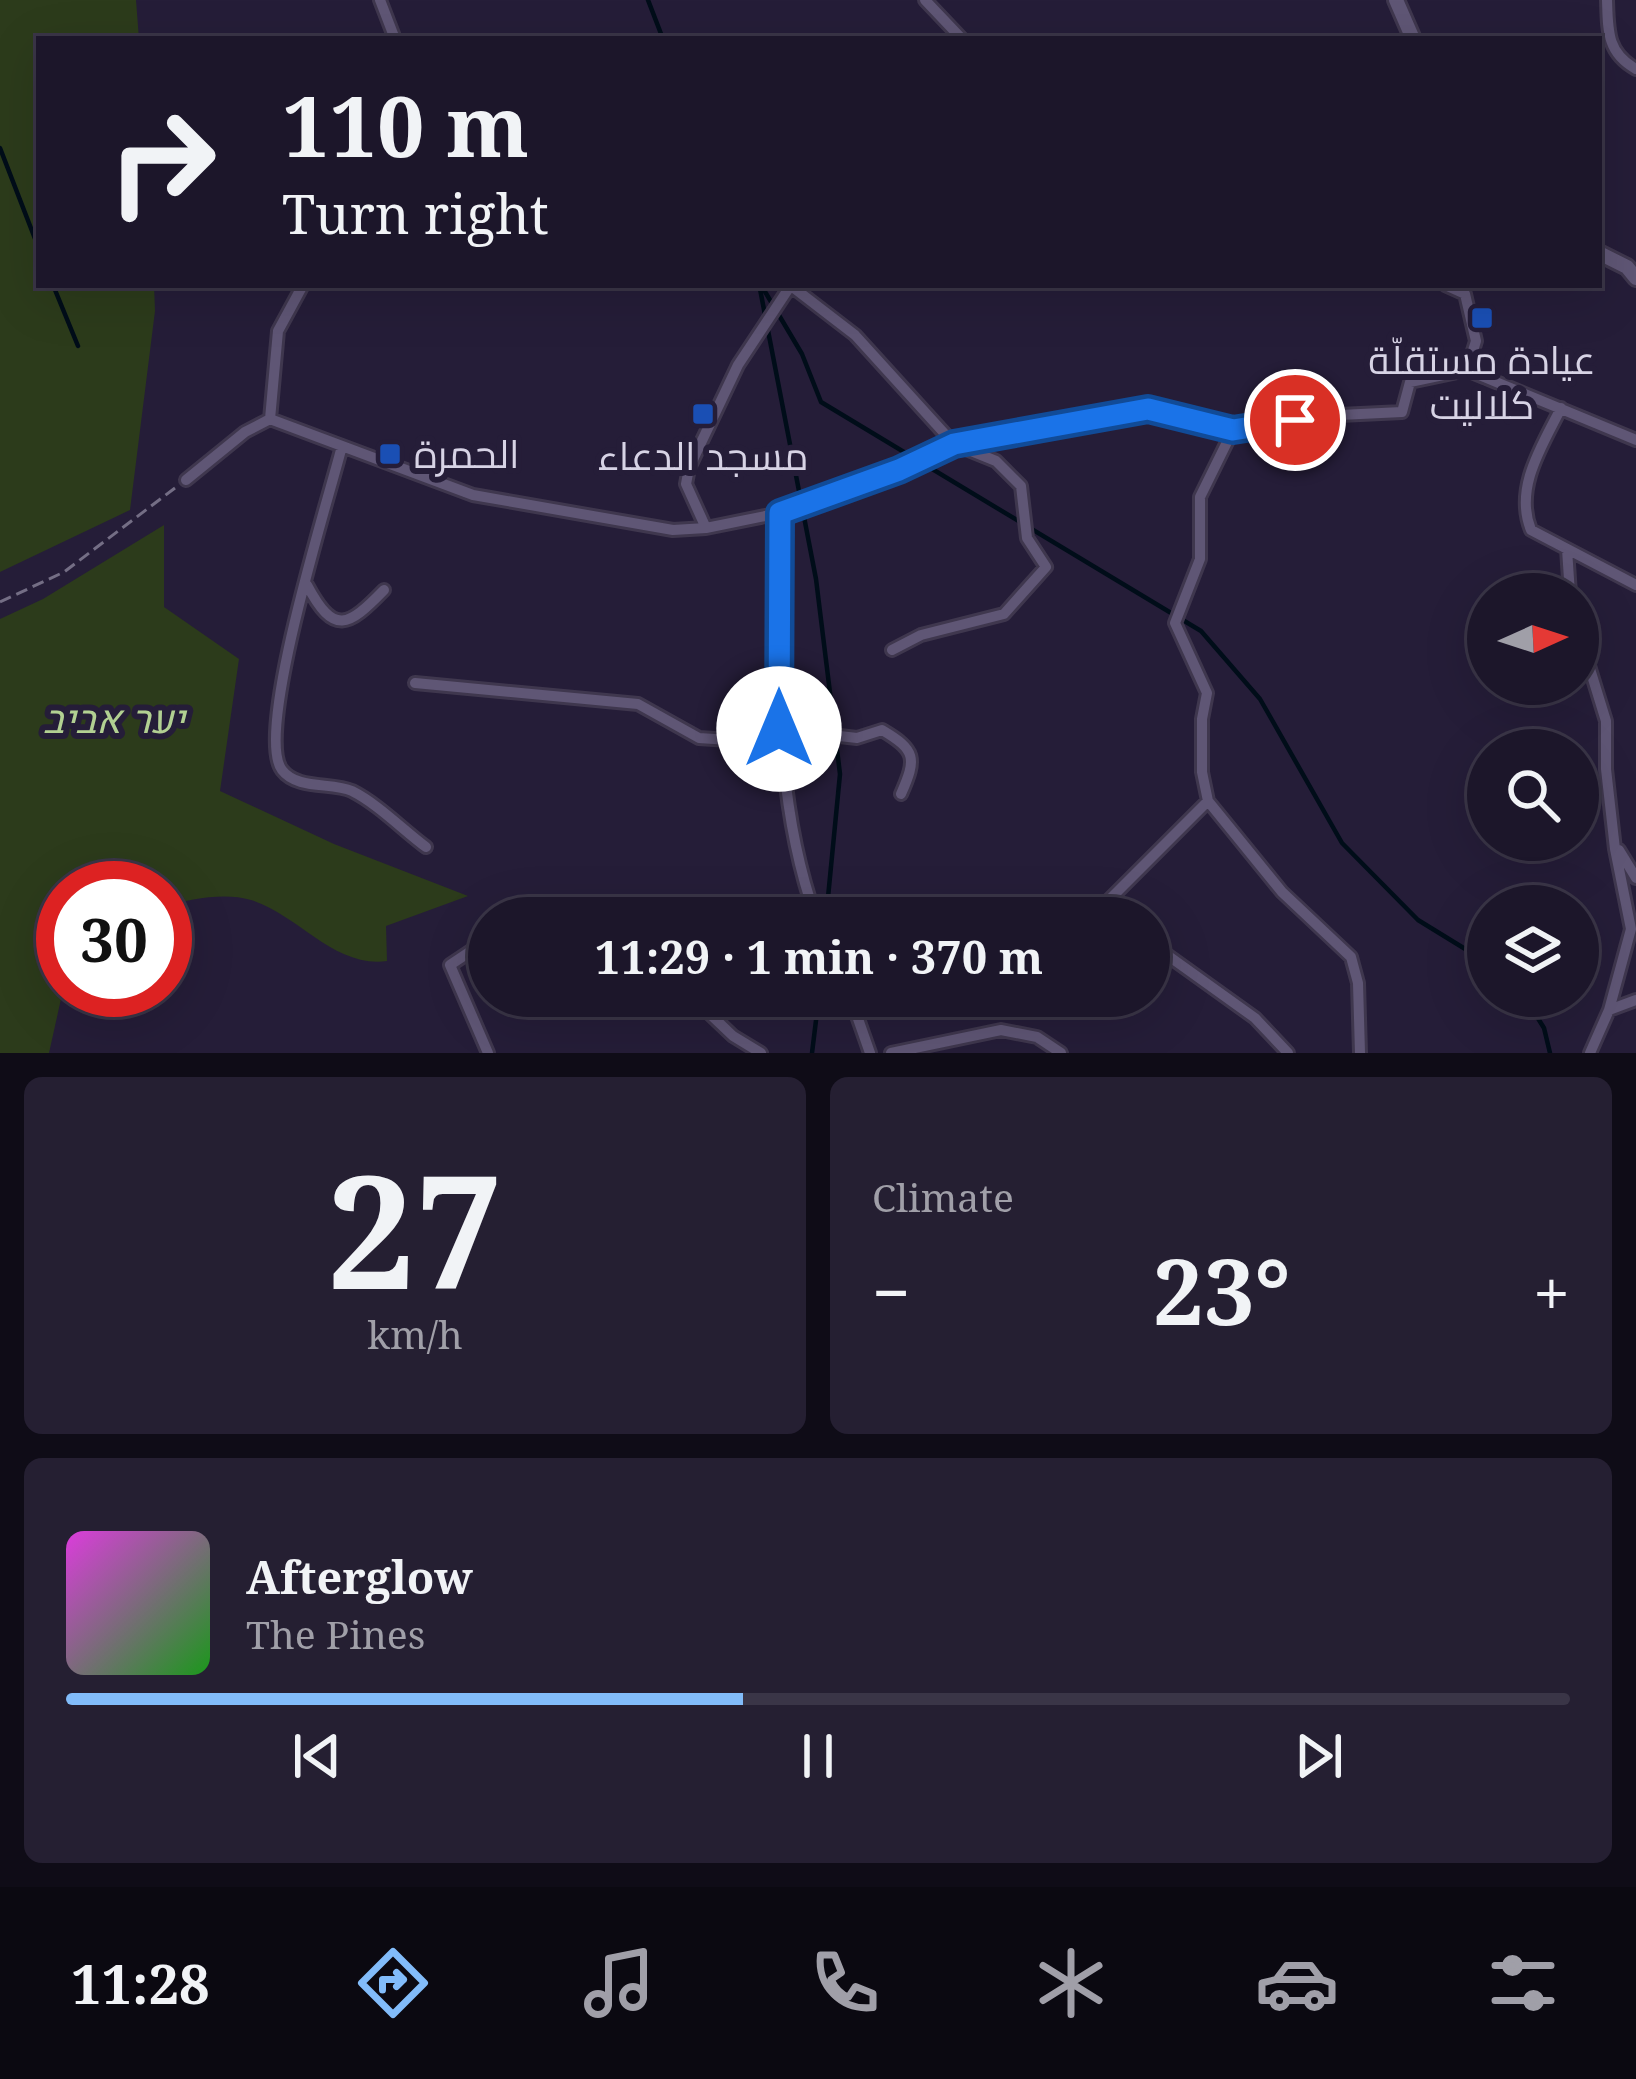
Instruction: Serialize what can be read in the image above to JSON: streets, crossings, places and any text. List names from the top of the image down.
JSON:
{
  "parks": ["יער אביב"],
  "places": {
    "transit": ["عيادة مستقلّة كلاليت", "مسجد الدعاء", "الحمرة"]
  },
  "north": "right",
  "page": {
    "turn": ["110 m", "Turn right"],
    "limit": "30",
    "trip": "11:29 · 1 min · 370 m",
    "tile": [
      ["27", "km/h"],
      "Climate"
    ],
    "heat": ["−", "23°", "+"],
    "song": ["Afterglow", "The Pines"],
    "tabs": "11:28"
  }
}
